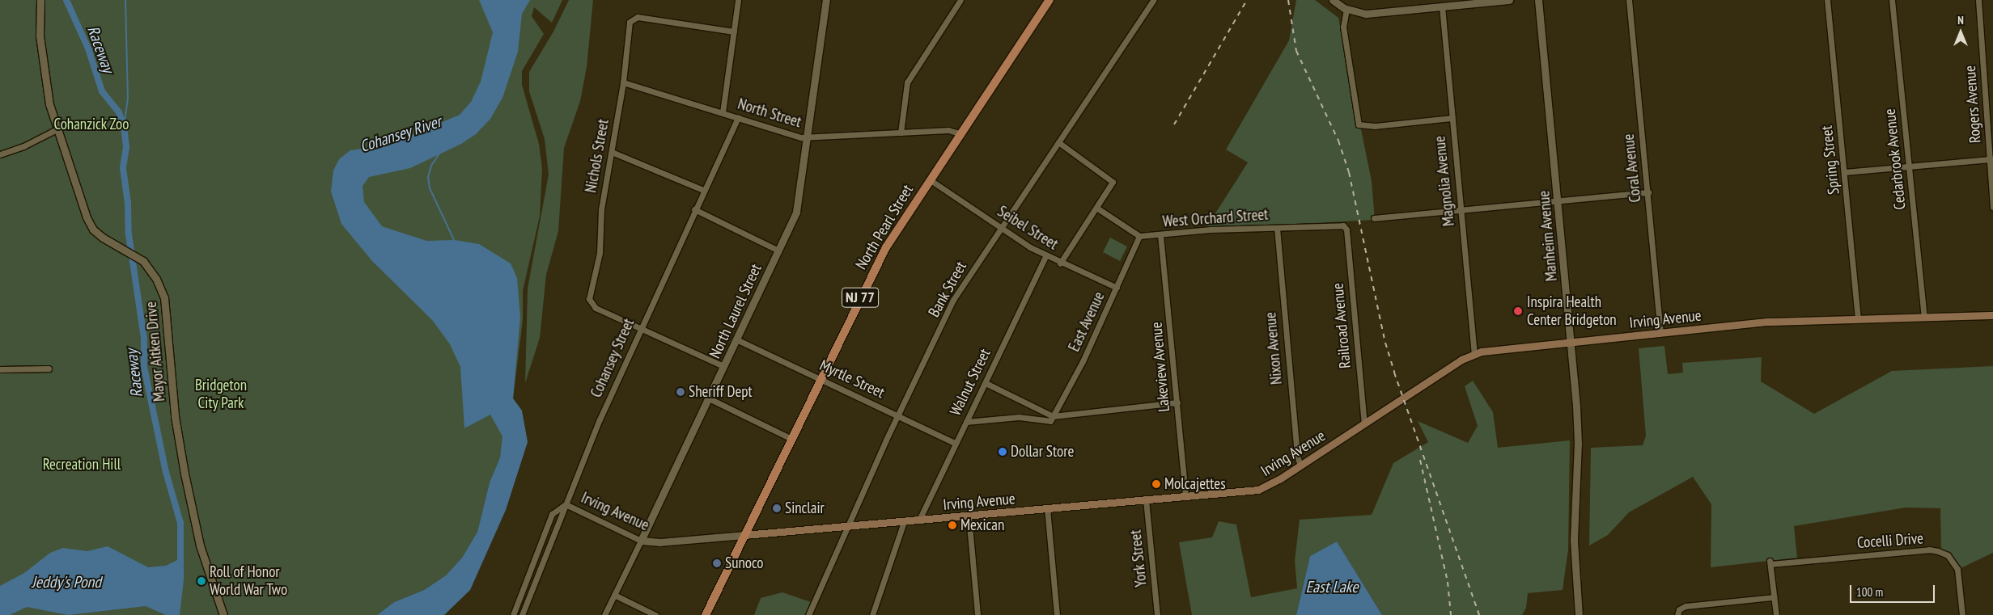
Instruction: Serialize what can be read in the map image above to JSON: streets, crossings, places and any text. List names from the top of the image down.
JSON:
{
  "streets": {
    "main road": ["North Pearl Street", "NJ 77", "Irving Avenue"],
    "street": [
      "Rogers Avenue",
      "North Street",
      "Nichols Street",
      "Cedarbrook Avenue",
      "Spring Street",
      "Coral Avenue",
      "Magnolia Avenue",
      "West Orchard Street",
      "Seibel Street",
      "Manheim Avenue",
      "Bank Street",
      "North Laurel Street",
      "East Avenue",
      "Railroad Avenue",
      "Nixon Avenue",
      "Mayor Aitken Drive",
      "Cohansey Street",
      "Lakeview Avenue",
      "Myrtle Street",
      "Walnut Street",
      "Cocelli Drive",
      "York Street"
    ]
  },
  "crossings": [
    ["North Street", "Nichols Street"],
    ["North Street", "North Pearl Street"],
    ["North Street", "North Laurel Street"],
    ["North Street", "Cohansey Street"],
    ["Nichols Street", "Cohansey Street"],
    ["Cedarbrook Avenue", "Irving Avenue"],
    ["Spring Street", "Irving Avenue"],
    ["Coral Avenue", "Irving Avenue"],
    ["Magnolia Avenue", "Irving Avenue"],
    ["West Orchard Street", "East Avenue"],
    ["West Orchard Street", "Railroad Avenue"],
    ["West Orchard Street", "Nixon Avenue"],
    ["West Orchard Street", "Lakeview Avenue"],
    ["North Pearl Street", "Seibel Street"],
    ["North Pearl Street", "Irving Avenue"],
    ["North Pearl Street", "Myrtle Street"],
    ["Seibel Street", "Bank Street"],
    ["Seibel Street", "East Avenue"],
    ["Seibel Street", "Walnut Street"],
    ["Manheim Avenue", "Irving Avenue"],
    ["Bank Street", "Irving Avenue"],
    ["Bank Street", "Myrtle Street"],
    ["North Laurel Street", "Irving Avenue"],
    ["North Laurel Street", "Myrtle Street"],
    ["Irving Avenue", "Railroad Avenue"],
    ["Irving Avenue", "Nixon Avenue"],
    ["Irving Avenue", "Cohansey Street"],
    ["Irving Avenue", "Lakeview Avenue"],
    ["Irving Avenue", "Walnut Street"],
    ["Irving Avenue", "York Street"],
    ["Myrtle Street", "Walnut Street"]
  ],
  "water": [
    "Raceway",
    "Cohansey River",
    "Jeddy's Pond",
    "East Lake"
  ],
  "parks": ["Cohanzick Zoo", "Bridgeton City Park", "Recreation Hill"],
  "places": [
    "Inspira Health Center Bridgeton",
    "Sheriff Dept",
    "Dollar Store",
    "Molcajettes",
    "Sinclair",
    "Mexican",
    "Sunoco",
    "Roll of Honor World War Two"
  ],
  "scale_bar": "100 m",
  "north": "top"
}
